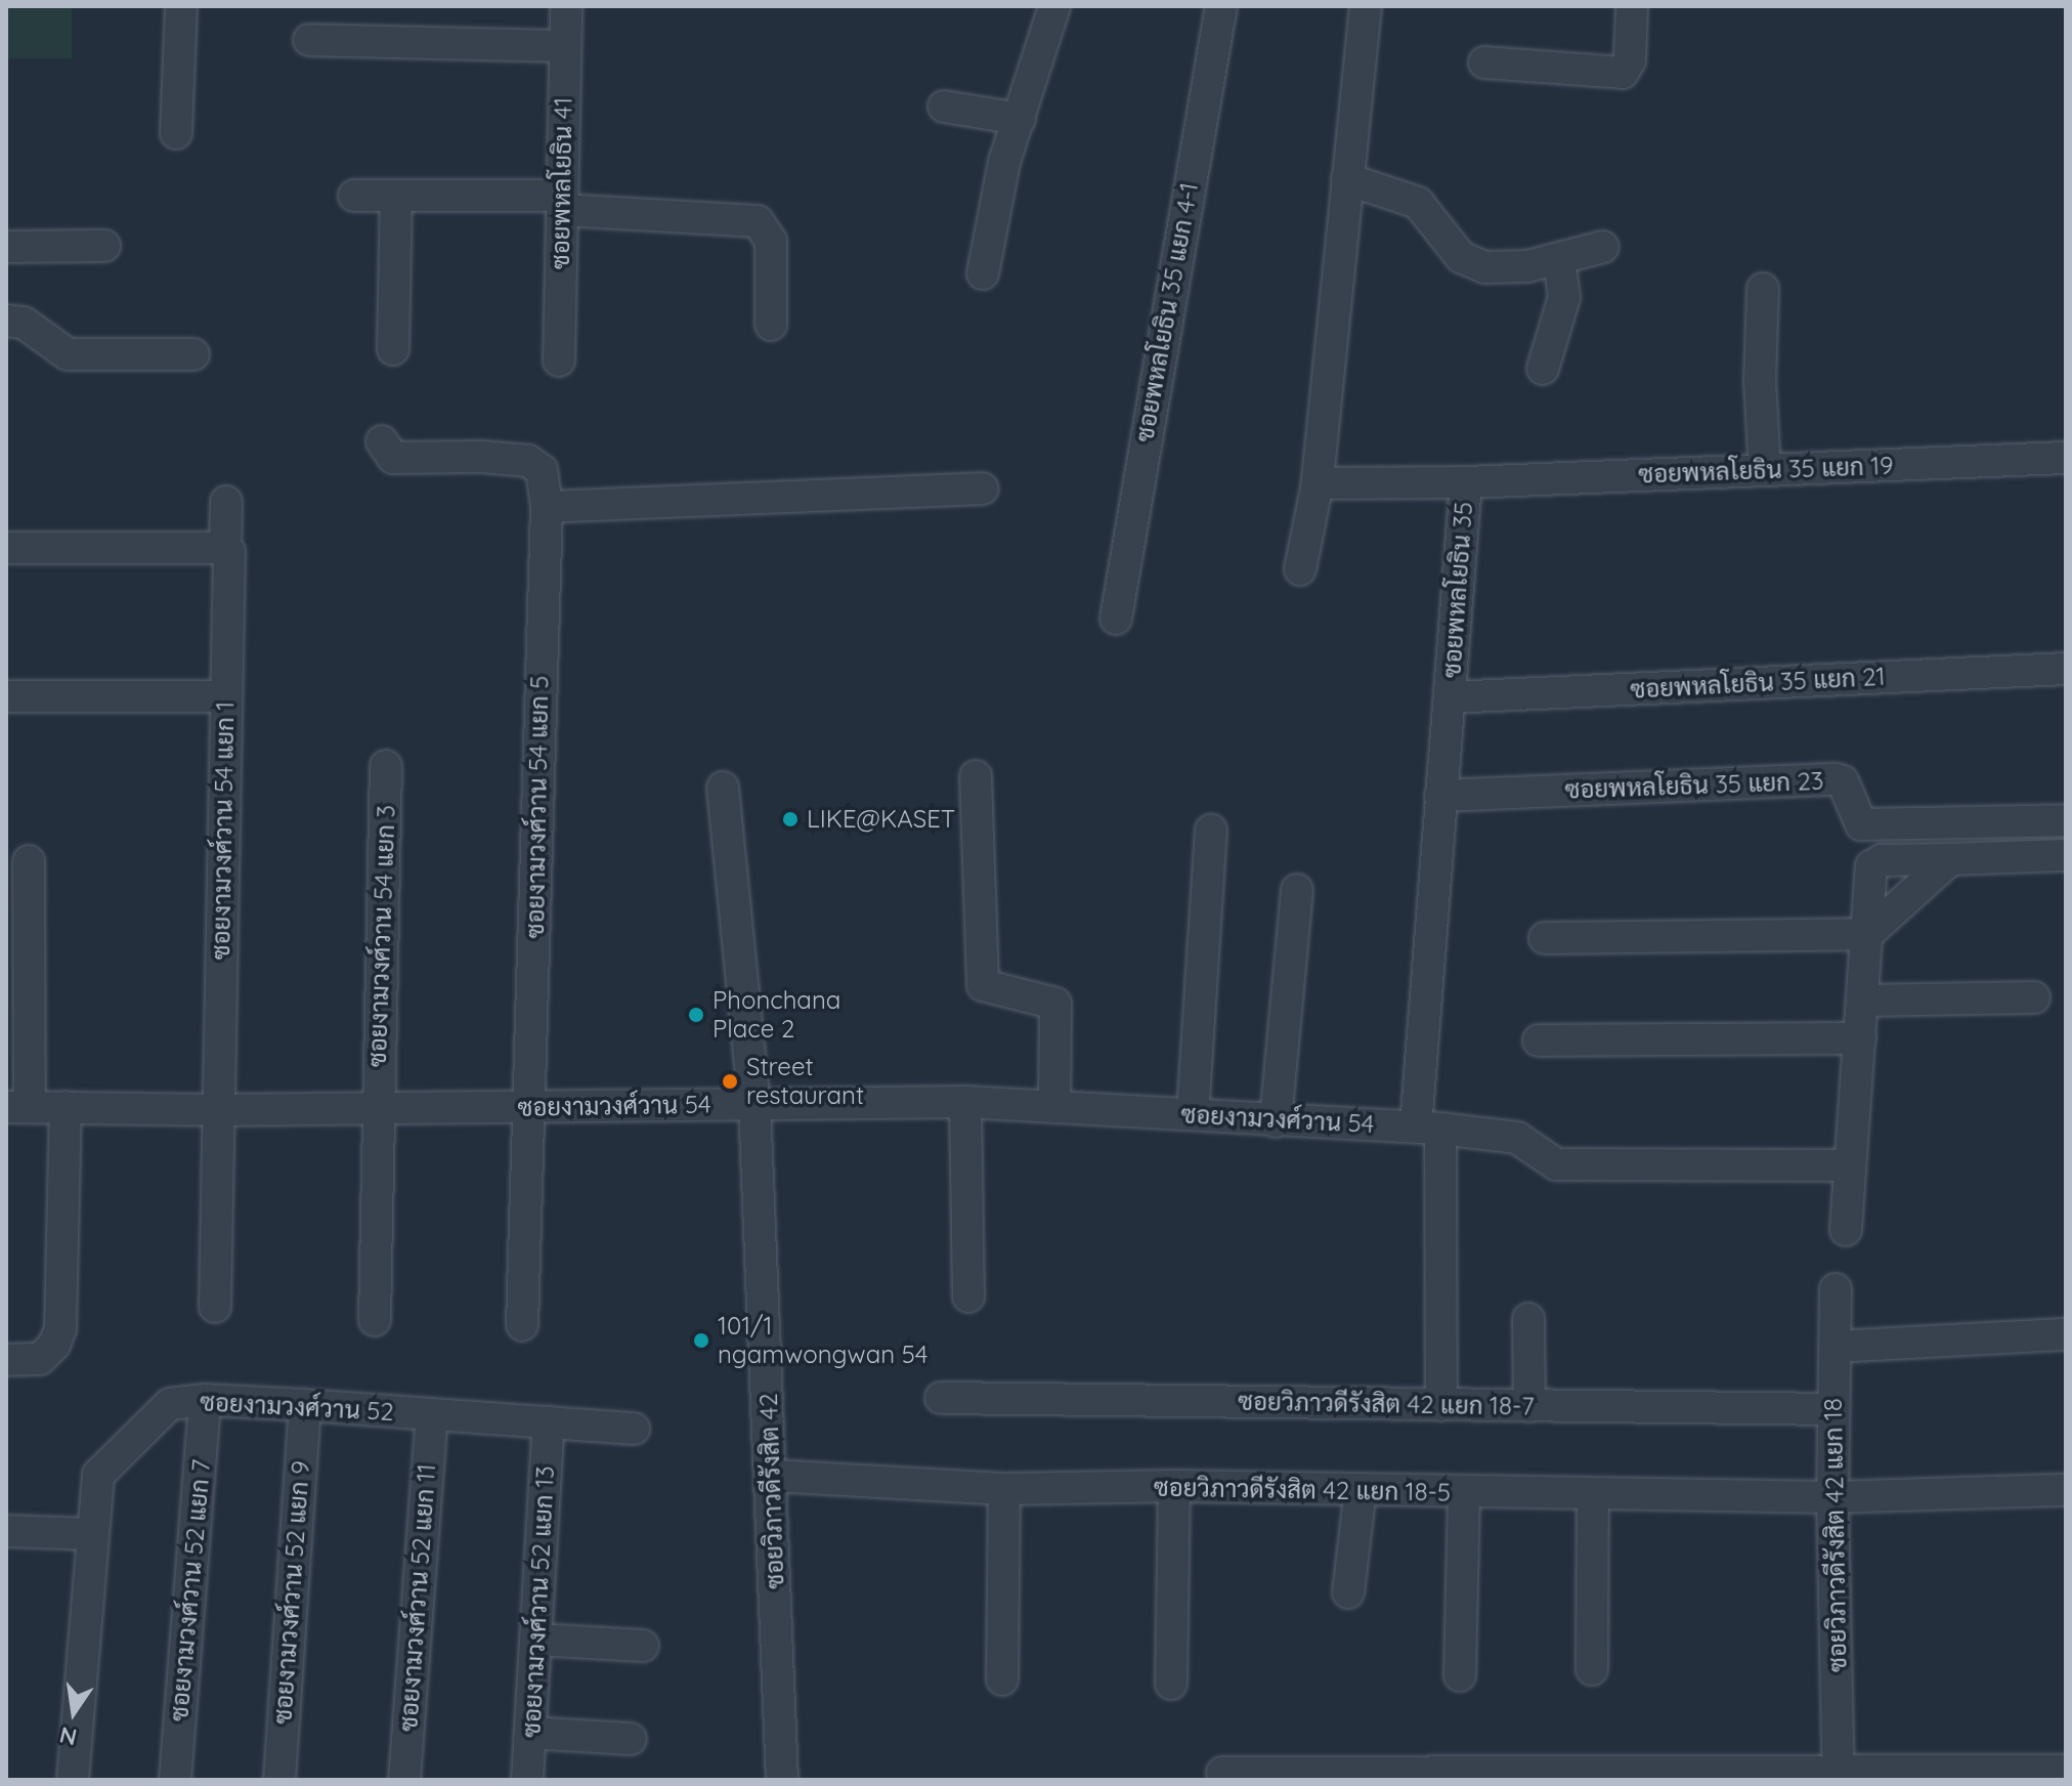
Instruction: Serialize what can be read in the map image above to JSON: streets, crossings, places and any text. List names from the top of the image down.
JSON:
{
  "streets": {
    "street": [
      "ซอยพหลโยธิน 41",
      "ซอยพหลโยธิน 35 แยก 4-1",
      "ซอยพหลโยธิน 35 แยก 19",
      "ซอยพหลโยธิน 35",
      "ซอยพหลโยธิน 35 แยก 21",
      "ซอยพหลโยธิน 35 แยก 23",
      "ซอยงามวงศ์วาน 54 แยก 5",
      "ซอยงามวงศ์วาน 54 แยก 1",
      "ซอยงามวงศ์วาน 54 แยก 3",
      "ซอยงามวงศ์วาน 54",
      "ซอยวิภาวดีรังสิต 42 แยก 18-7",
      "ซอยงามวงศ์วาน 52",
      "ซอยวิภาวดีรังสิต 42 แยก 18-5",
      "ซอยวิภาวดีรังสิต 42",
      "ซอยวิภาวดีรังสิต 42 แยก 18",
      "ซอยงามวงศ์วาน 52 แยก 7",
      "ซอยงามวงศ์วาน 52 แยก 9",
      "ซอยงามวงศ์วาน 52 แยก 11",
      "ซอยงามวงศ์วาน 52 แยก 13"
    ]
  },
  "crossings": [
    ["ซอยพหลโยธิน 35 แยก 19", "ซอยพหลโยธิน 35"],
    ["ซอยพหลโยธิน 35", "ซอยพหลโยธิน 35 แยก 21"],
    ["ซอยพหลโยธิน 35", "ซอยพหลโยธิน 35 แยก 23"],
    ["ซอยพหลโยธิน 35", "ซอยงามวงศ์วาน 54"],
    ["ซอยพหลโยธิน 35", "ซอยวิภาวดีรังสิต 42 แยก 18-7"],
    ["ซอยงามวงศ์วาน 54 แยก 5", "ซอยงามวงศ์วาน 54"],
    ["ซอยงามวงศ์วาน 54 แยก 1", "ซอยงามวงศ์วาน 54"],
    ["ซอยงามวงศ์วาน 54 แยก 3", "ซอยงามวงศ์วาน 54"],
    ["ซอยงามวงศ์วาน 54", "ซอยวิภาวดีรังสิต 42"],
    ["ซอยวิภาวดีรังสิต 42 แยก 18-7", "ซอยวิภาวดีรังสิต 42 แยก 18"],
    ["ซอยงามวงศ์วาน 52", "ซอยงามวงศ์วาน 52 แยก 7"],
    ["ซอยงามวงศ์วาน 52", "ซอยงามวงศ์วาน 52 แยก 9"],
    ["ซอยงามวงศ์วาน 52", "ซอยงามวงศ์วาน 52 แยก 11"],
    ["ซอยงามวงศ์วาน 52", "ซอยงามวงศ์วาน 52 แยก 13"],
    ["ซอยวิภาวดีรังสิต 42 แยก 18-5", "ซอยวิภาวดีรังสิต 42"],
    ["ซอยวิภาวดีรังสิต 42 แยก 18-5", "ซอยวิภาวดีรังสิต 42 แยก 18"]
  ],
  "places": [
    "LIKE@KASET",
    "Phonchana Place 2",
    "Street restaurant",
    "101/1 ngamwongwan 54"
  ],
  "north": "bottom"
}
